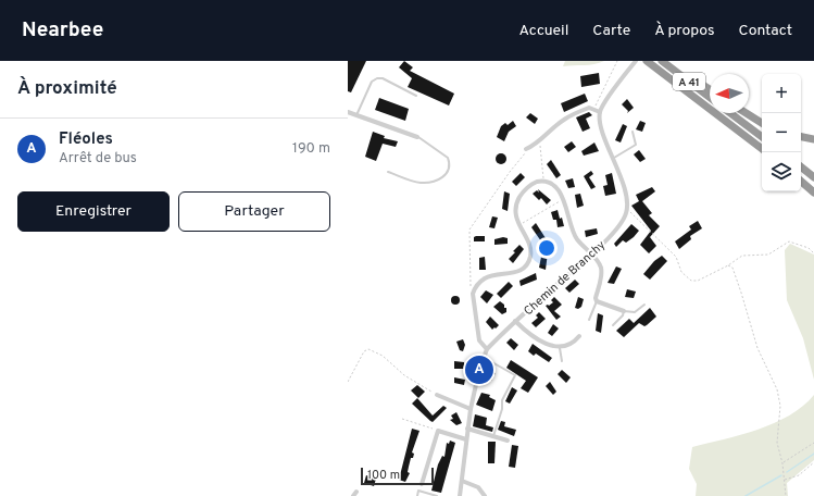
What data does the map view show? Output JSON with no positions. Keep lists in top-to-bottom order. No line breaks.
{"streets":{"highway":["A 41"],"street":["Chemin de Branchy"]},"scale_bar":"100 m","north":"left","page":{"header":"Nearbee","nav":["Accueil","Carte","À propos","Contact"],"heading":"À proximité","map_buttons":["+","−"],"list":[{"mark":"A","name":"Fléoles","note":"Arrêt de bus","value":"190 m"}],"buttons":["Enregistrer","Partager"],"pins":"A","scale":"100 m"}}
